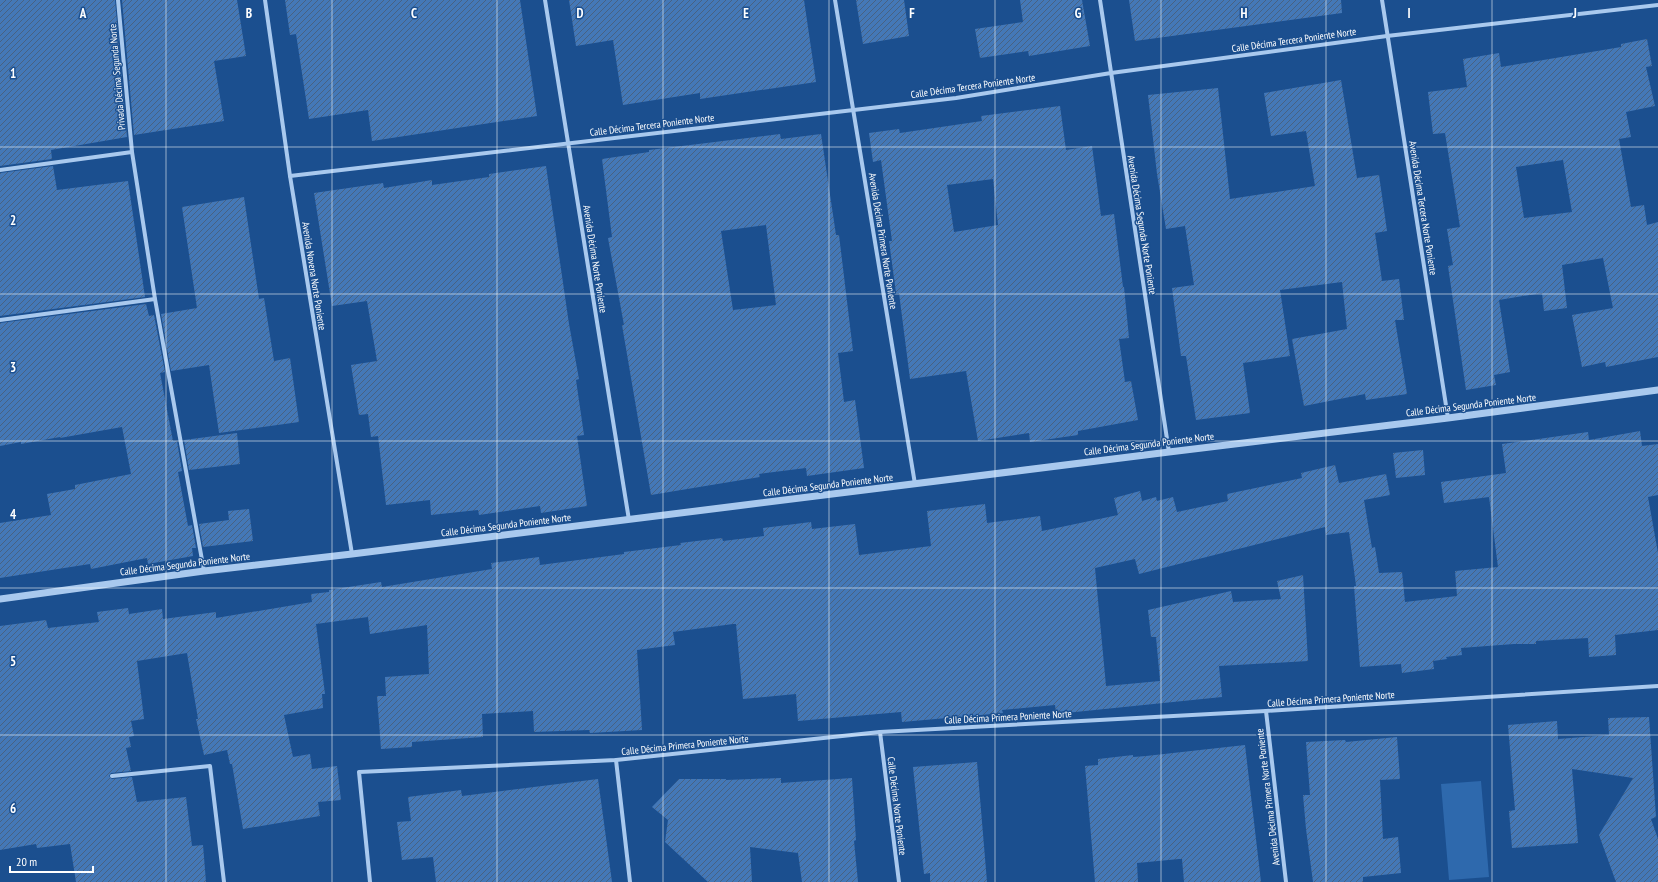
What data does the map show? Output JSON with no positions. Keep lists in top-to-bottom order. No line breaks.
{"streets":{"street":["Calle Décima Tercera Poniente Norte","Privada Décima Segunda Norte","Avenida Décima Tercera Norte Poniente","Avenida Décima Segunda Norte Poniente","Avenida Décima Primera Norte Poniente","Avenida Décima Norte Poniente","Avenida Novena Norte Poniente","Calle Décima Segunda Poniente Norte","Calle Décima Primera Poniente Norte","Calle Décima Norte Poniente"]},"crossings":[["Calle Décima Tercera Poniente Norte","Avenida Décima Tercera Norte Poniente"],["Calle Décima Tercera Poniente Norte","Avenida Décima Segunda Norte Poniente"],["Calle Décima Tercera Poniente Norte","Avenida Décima Primera Norte Poniente"],["Calle Décima Tercera Poniente Norte","Avenida Décima Norte Poniente"],["Calle Décima Tercera Poniente Norte","Avenida Novena Norte Poniente"],["Privada Décima Segunda Norte","Calle Décima Segunda Poniente Norte"],["Avenida Décima Tercera Norte Poniente","Calle Décima Segunda Poniente Norte"],["Avenida Décima Segunda Norte Poniente","Calle Décima Segunda Poniente Norte"],["Avenida Décima Primera Norte Poniente","Calle Décima Segunda Poniente Norte"],["Avenida Décima Primera Norte Poniente","Calle Décima Primera Poniente Norte"],["Avenida Décima Norte Poniente","Calle Décima Segunda Poniente Norte"],["Avenida Novena Norte Poniente","Calle Décima Segunda Poniente Norte"],["Calle Décima Primera Poniente Norte","Calle Décima Norte Poniente"]],"scale_bar":"20 m","grid":{"columns":["A","B","C","D","E","F","G","H","I","J"],"rows":["1","2","3","4","5","6"]}}
